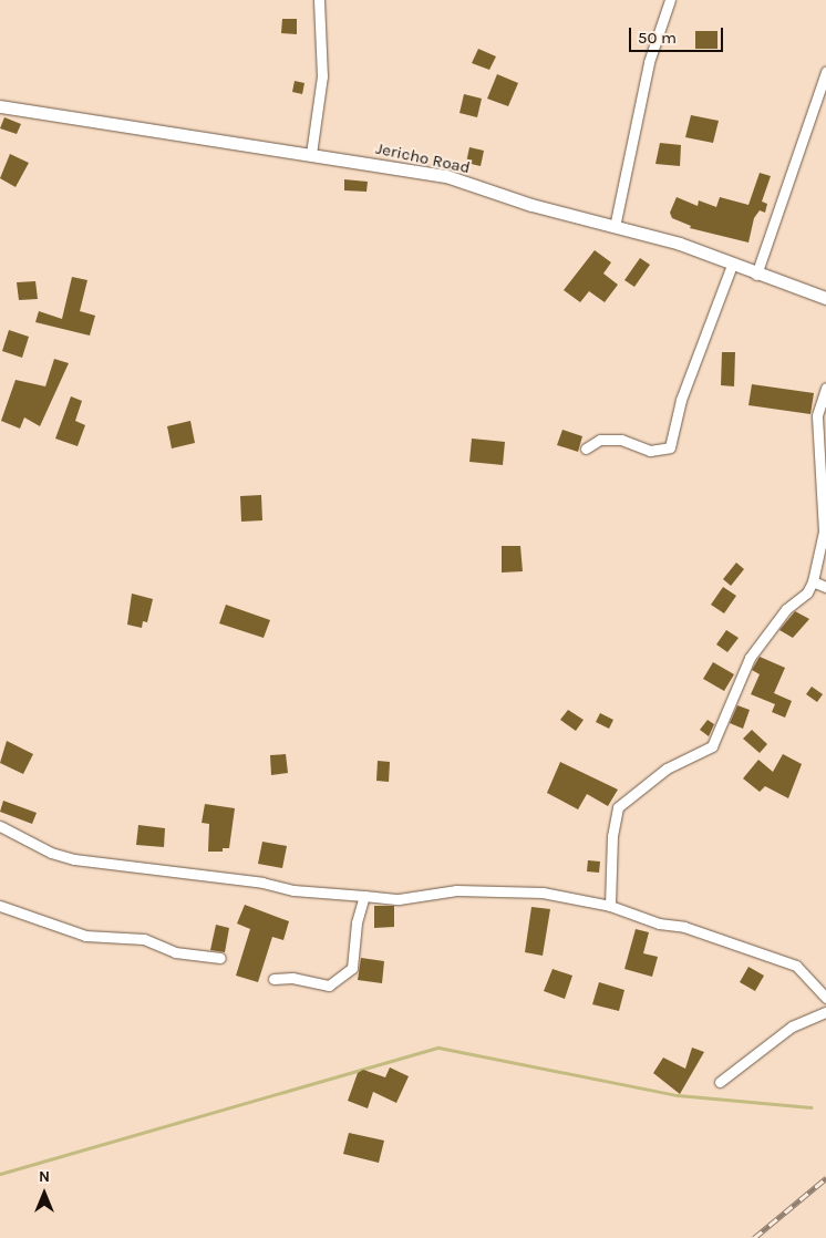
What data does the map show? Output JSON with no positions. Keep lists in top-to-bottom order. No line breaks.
{"streets":{"street":["Jericho Road"]},"scale_bar":"50 m","north":"top"}
